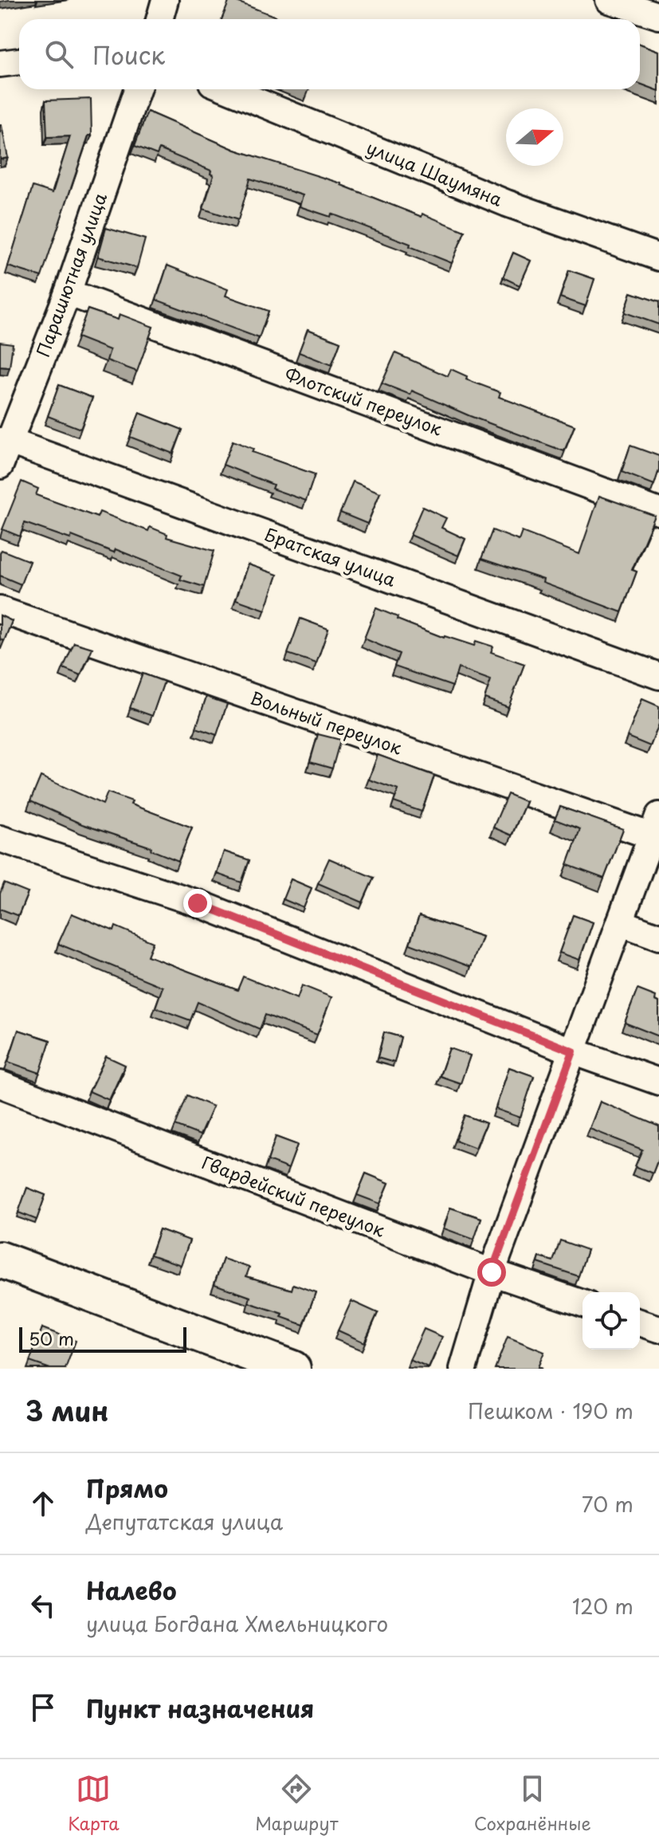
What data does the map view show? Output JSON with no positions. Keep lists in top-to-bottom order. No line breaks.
{"streets":{"street":["улица Шаумяна","Парашютная улица","Флотский переулок","Братская улица","Вольный переулок","Гвардейский переулок"]},"crossings":[["Парашютная улица","Флотский переулок"],["Парашютная улица","Братская улица"]],"scale_bar":"50 m","north":"right","page":{"search":"Поиск","scale":"50 m","heading":["3 мин","Пешком · 190 m"],"list":[["Прямо","Депутатская улица","70 m"],["Налево","улица Богдана Хмельницкого","120 m"],"Пункт назначения"],"nav":["Карта","Маршрут","Сохранённые"]}}
